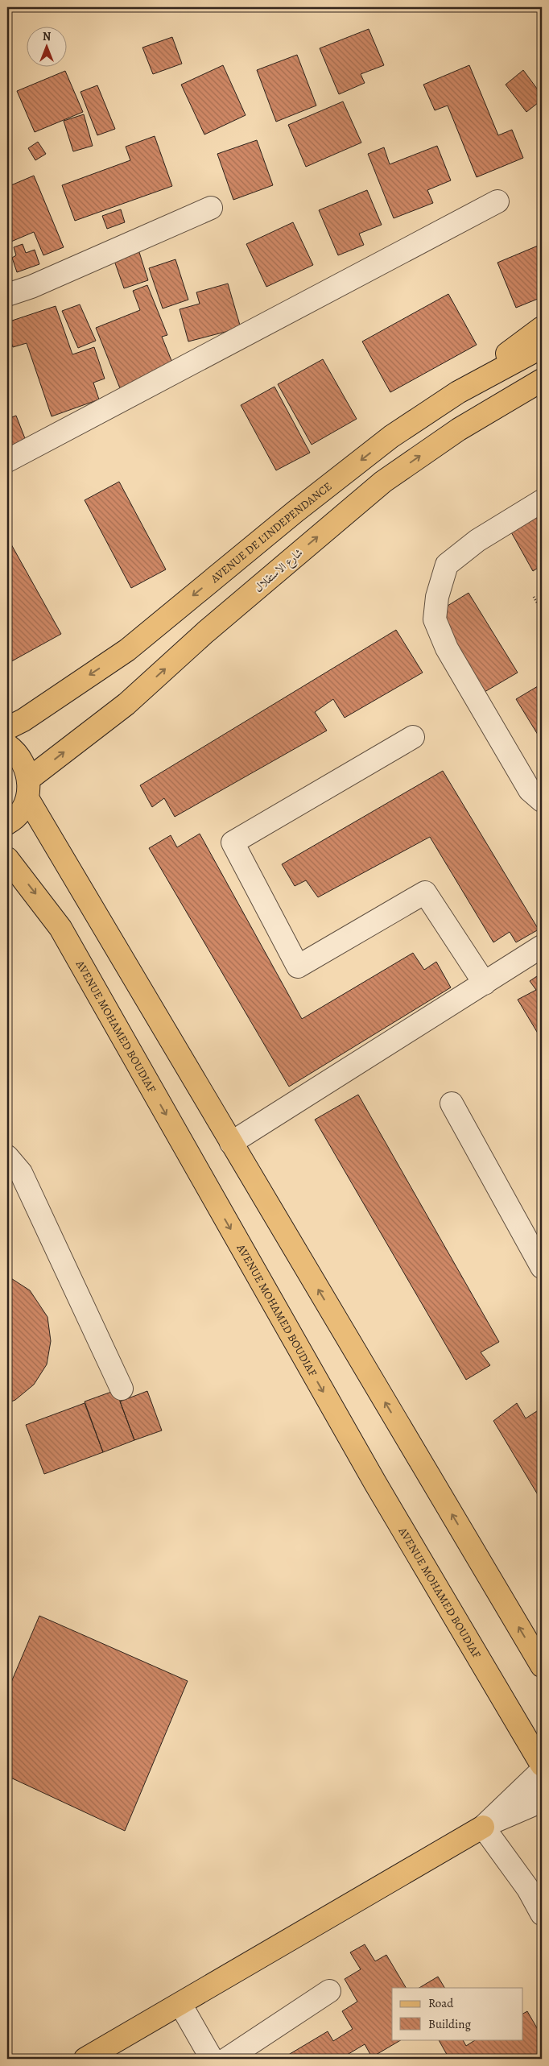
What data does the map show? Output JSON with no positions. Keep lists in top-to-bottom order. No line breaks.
{"streets":{"main road":["AVENUE DE L'INDEPENDANCE","شارع الاستقلال","AVENUE MOHAMED BOUDIAF"]},"one_way":["AVENUE DE L'INDEPENDANCE","شارع الاستقلال"],"legend":["Road","Building"],"north":"top"}
